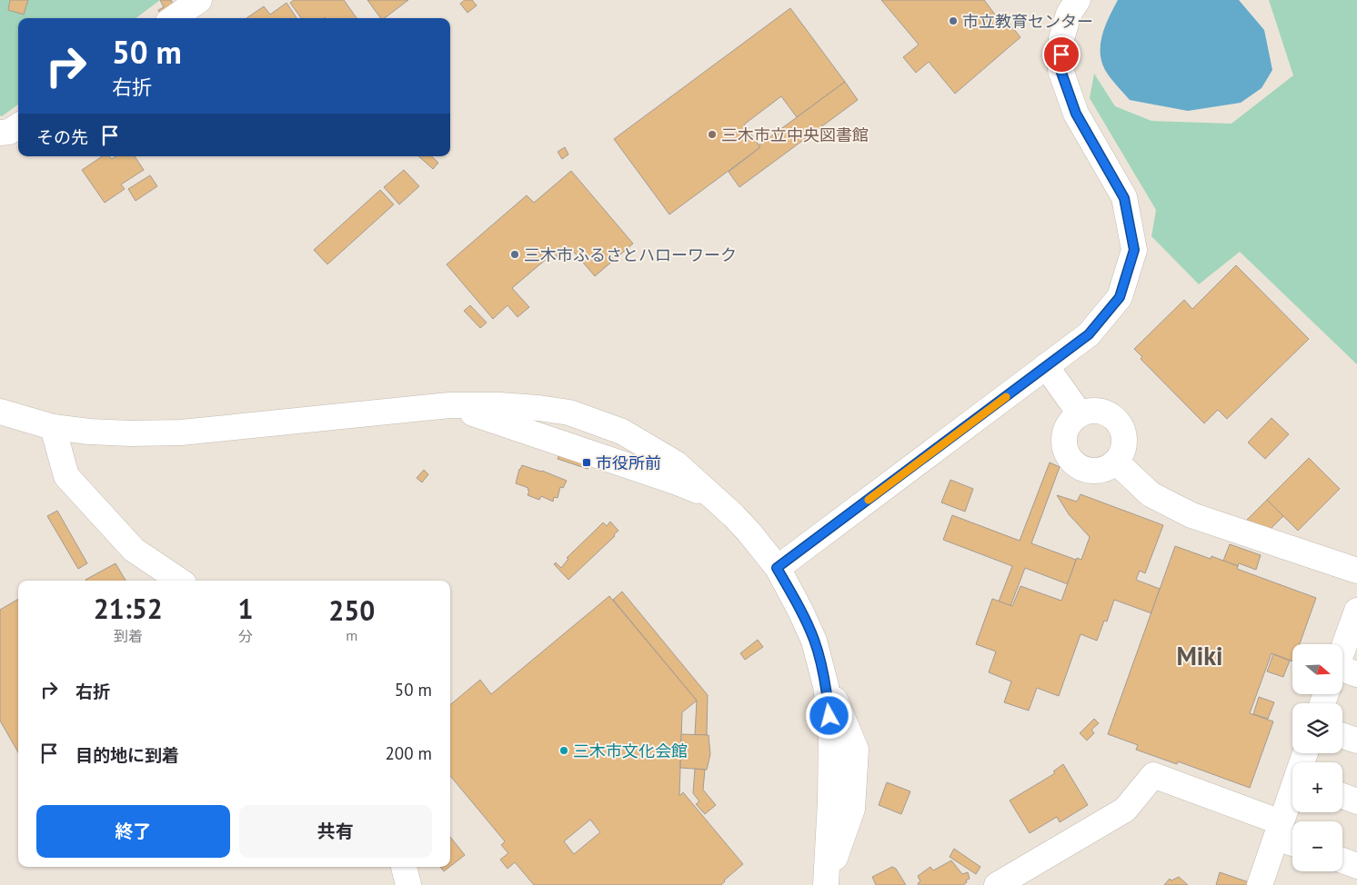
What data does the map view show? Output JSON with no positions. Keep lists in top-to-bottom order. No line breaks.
{"districts":["Miki"],"places":{"other":["市立教育センター","三木市立中央図書館","三木市ふるさとハローワーク","三木市文化会館"],"transit":["市役所前"]},"north":"right","page":{"turn":["50 m","右折"],"then":"その先","eta":["21:52","到着","1","分","250","m"],"map_buttons":["+","−"],"list":[{"name":"右折","value":"50 m"},{"name":"目的地に到着","value":"200 m"}],"buttons":["終了","共有"]}}
